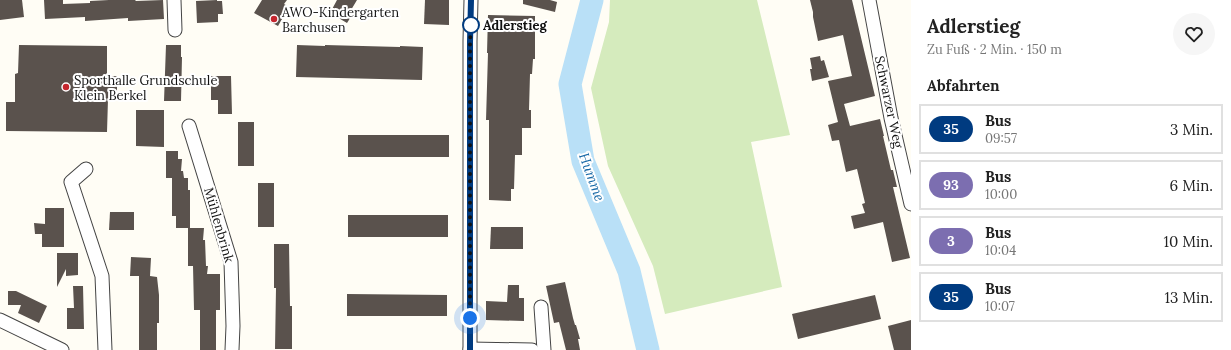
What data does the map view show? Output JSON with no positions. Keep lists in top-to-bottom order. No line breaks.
{"streets":{"street":["Schwarzer Weg","Mühlenbrink"]},"water":["Humme"],"places":["AWO-Kindergarten Barchusen","Adlerstieg","Sporthalle Grundschule Klein Berkel"],"lines":["bus line 35"],"page":{"heading":[["Adlerstieg","Zu Fuß · 2 Min. · 150 m"],"Abfahrten"],"list":[{"mark":"35","name":"Bus","note":"09:57","value":"3 Min."},{"mark":"93","name":"Bus","note":"10:00","value":"6 Min."},{"mark":"3","name":"Bus","note":"10:04","value":"10 Min."},{"mark":"35","name":"Bus","note":"10:07","value":"13 Min."}]}}
